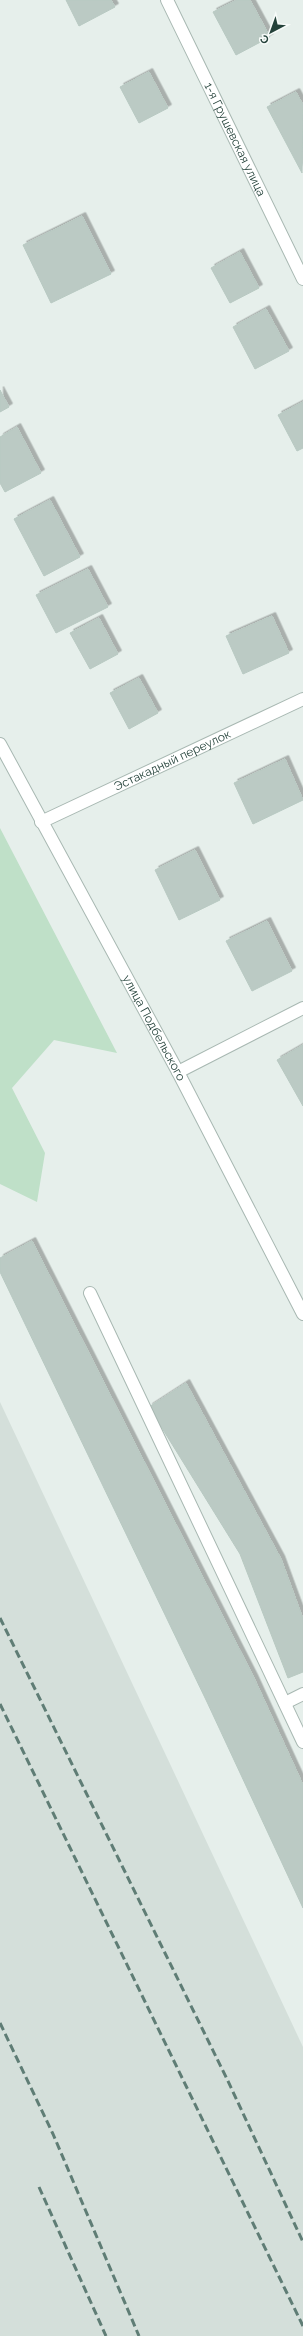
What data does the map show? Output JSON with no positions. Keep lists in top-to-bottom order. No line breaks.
{"streets":{"street":["1-я Грушевская улица","Эстакадный переулок","улица Подбельского"]},"crossings":[["Эстакадный переулок","улица Подбельского"]],"north":"bottom left"}
